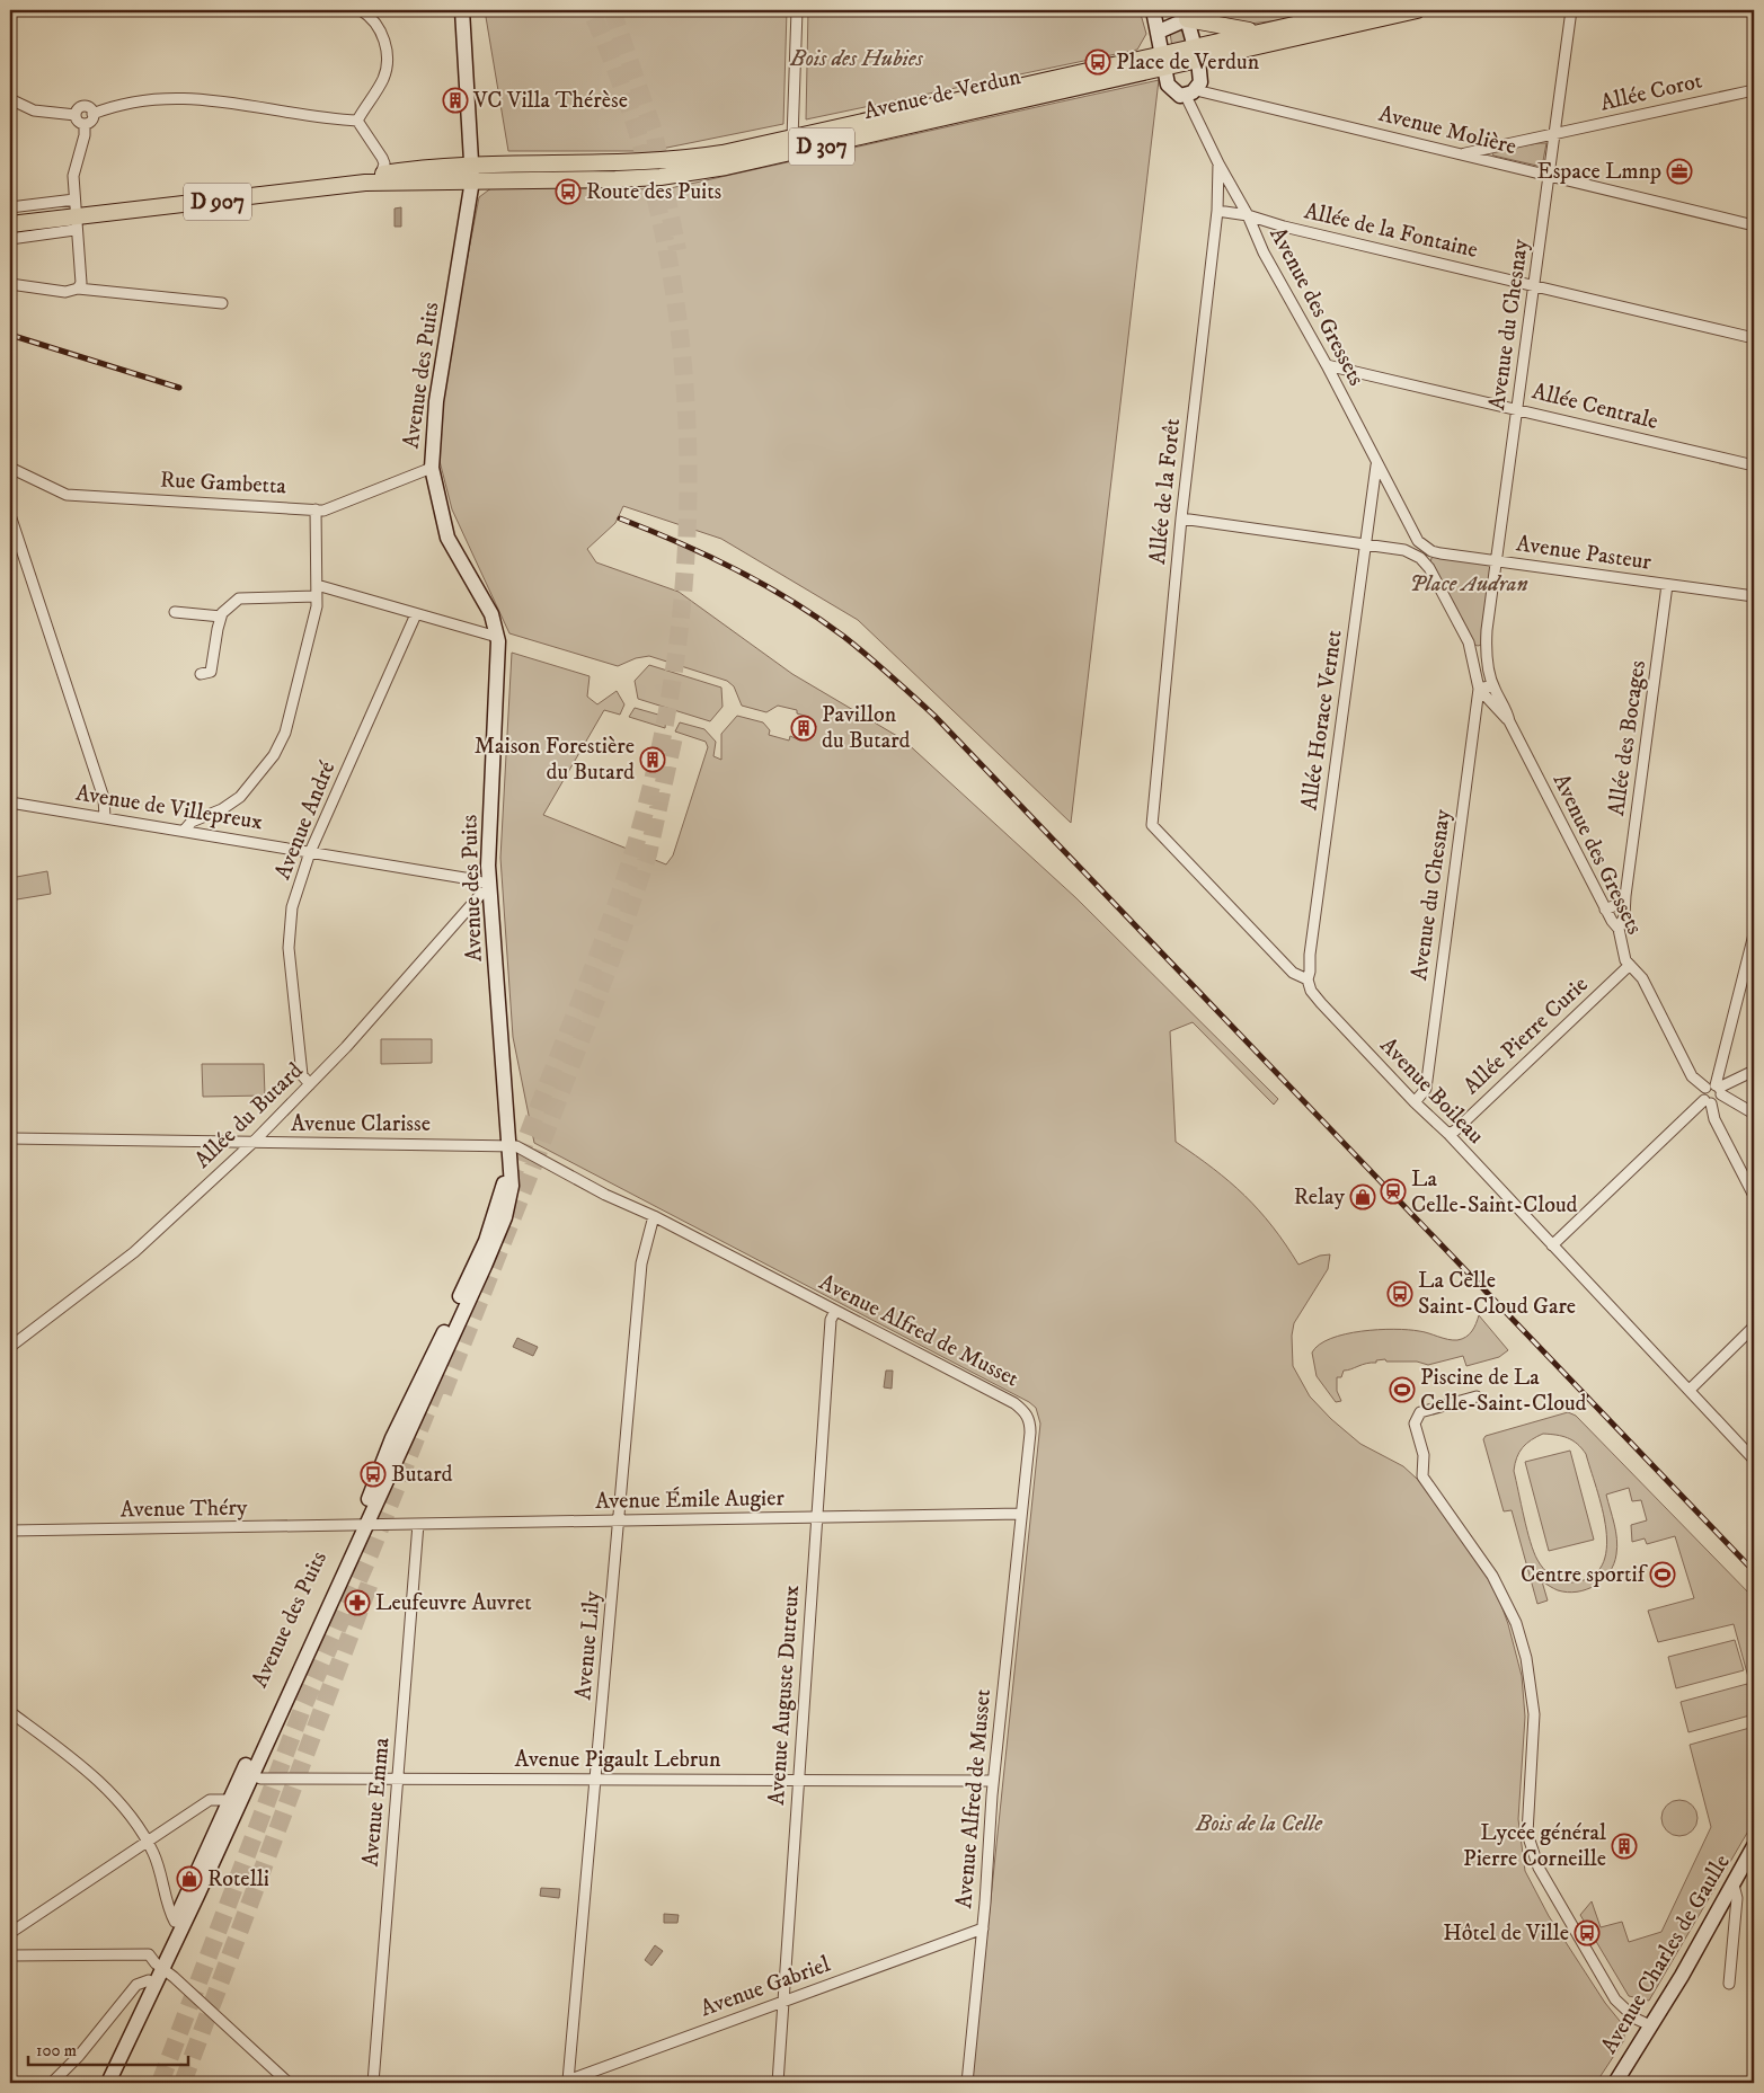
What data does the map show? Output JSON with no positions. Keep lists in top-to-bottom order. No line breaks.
{"streets":{"main road":["Avenue de Verdun","D 307","D 907"],"street":["Allée Corot","Avenue Molière","Allée de la Fontaine","Avenue des Gressets","Avenue du Chesnay","Avenue des Puits","Allée Centrale","Rue Gambetta","Allée de la Forêt","Avenue Pasteur","Allée Horace Vernet","Allée des Bocages","Avenue de Villepreux","Avenue André","Allée Pierre Curie","Avenue Boileau","Allée du Butard","Avenue Clarisse","Avenue Alfred de Musset","Avenue Émile Augier","Avenue Théry","Avenue Lily","Avenue Auguste Dutreux","Avenue Pigault Lebrun","Avenue Emma","Avenue Charles de Gaulle","Avenue Gabriel"]},"crossings":[["Allée Corot","Avenue Molière"],["Allée Corot","Avenue du Chesnay"],["Avenue de Verdun","D 907"],["Avenue de Verdun","Avenue des Puits"],["Avenue Molière","Avenue des Gressets"],["Avenue Molière","Avenue du Chesnay"],["D 907","Avenue des Puits"],["Allée de la Fontaine","Avenue des Gressets"],["Allée de la Fontaine","Avenue du Chesnay"],["Allée de la Fontaine","Allée de la Forêt"],["Avenue des Gressets","Avenue du Chesnay"],["Avenue des Gressets","Allée Centrale"],["Avenue des Gressets","Allée de la Forêt"],["Avenue des Gressets","Avenue Pasteur"],["Avenue des Gressets","Allée Horace Vernet"],["Avenue des Gressets","Allée des Bocages"],["Avenue des Gressets","Allée Pierre Curie"],["Avenue du Chesnay","Allée Centrale"],["Avenue du Chesnay","Avenue Pasteur"],["Avenue du Chesnay","Avenue Boileau"],["Avenue des Puits","Rue Gambetta"],["Avenue des Puits","Avenue de Villepreux"],["Avenue des Puits","Allée du Butard"],["Avenue des Puits","Avenue Clarisse"],["Avenue des Puits","Avenue Alfred de Musset"],["Avenue des Puits","Avenue Émile Augier"],["Avenue des Puits","Avenue Théry"],["Avenue des Puits","Avenue Pigault Lebrun"],["Allée de la Forêt","Avenue Boileau"],["Avenue Pasteur","Allée des Bocages"],["Allée Horace Vernet","Avenue Boileau"],["Avenue de Villepreux","Avenue André"],["Avenue de Villepreux","Allée du Butard"],["Avenue André","Allée du Butard"],["Allée Pierre Curie","Avenue Boileau"],["Allée du Butard","Avenue Clarisse"],["Avenue Clarisse","Avenue Alfred de Musset"],["Avenue Alfred de Musset","Avenue Émile Augier"],["Avenue Alfred de Musset","Avenue Lily"],["Avenue Alfred de Musset","Avenue Auguste Dutreux"],["Avenue Alfred de Musset","Avenue Pigault Lebrun"],["Avenue Alfred de Musset","Avenue Gabriel"],["Avenue Émile Augier","Avenue Théry"],["Avenue Émile Augier","Avenue Lily"],["Avenue Émile Augier","Avenue Auguste Dutreux"],["Avenue Émile Augier","Avenue Emma"],["Avenue Lily","Avenue Pigault Lebrun"],["Avenue Lily","Avenue Gabriel"],["Avenue Auguste Dutreux","Avenue Pigault Lebrun"],["Avenue Auguste Dutreux","Avenue Gabriel"],["Avenue Pigault Lebrun","Avenue Emma"]],"parks":["Bois des Hubies","Place Audran","Bois de la Celle"],"places":{"bus stop":["Place de Verdun","Route des Puits","La Celle Saint-Cloud Gare","Butard","Hôtel de Ville"],"building":["VC Villa Thérèse","Pavillon du Butard","Maison Forestière du Butard","Lycée général Pierre Corneille"],"office":["Espace Lmnp"],"station":["La Celle-Saint-Cloud"],"shop":["Relay","Rotelli"],"sports":["Piscine de La Celle-Saint-Cloud","Centre sportif"],"pharmacy":["Leufeuvre Auvret"]},"scale_bar":"100 m"}
